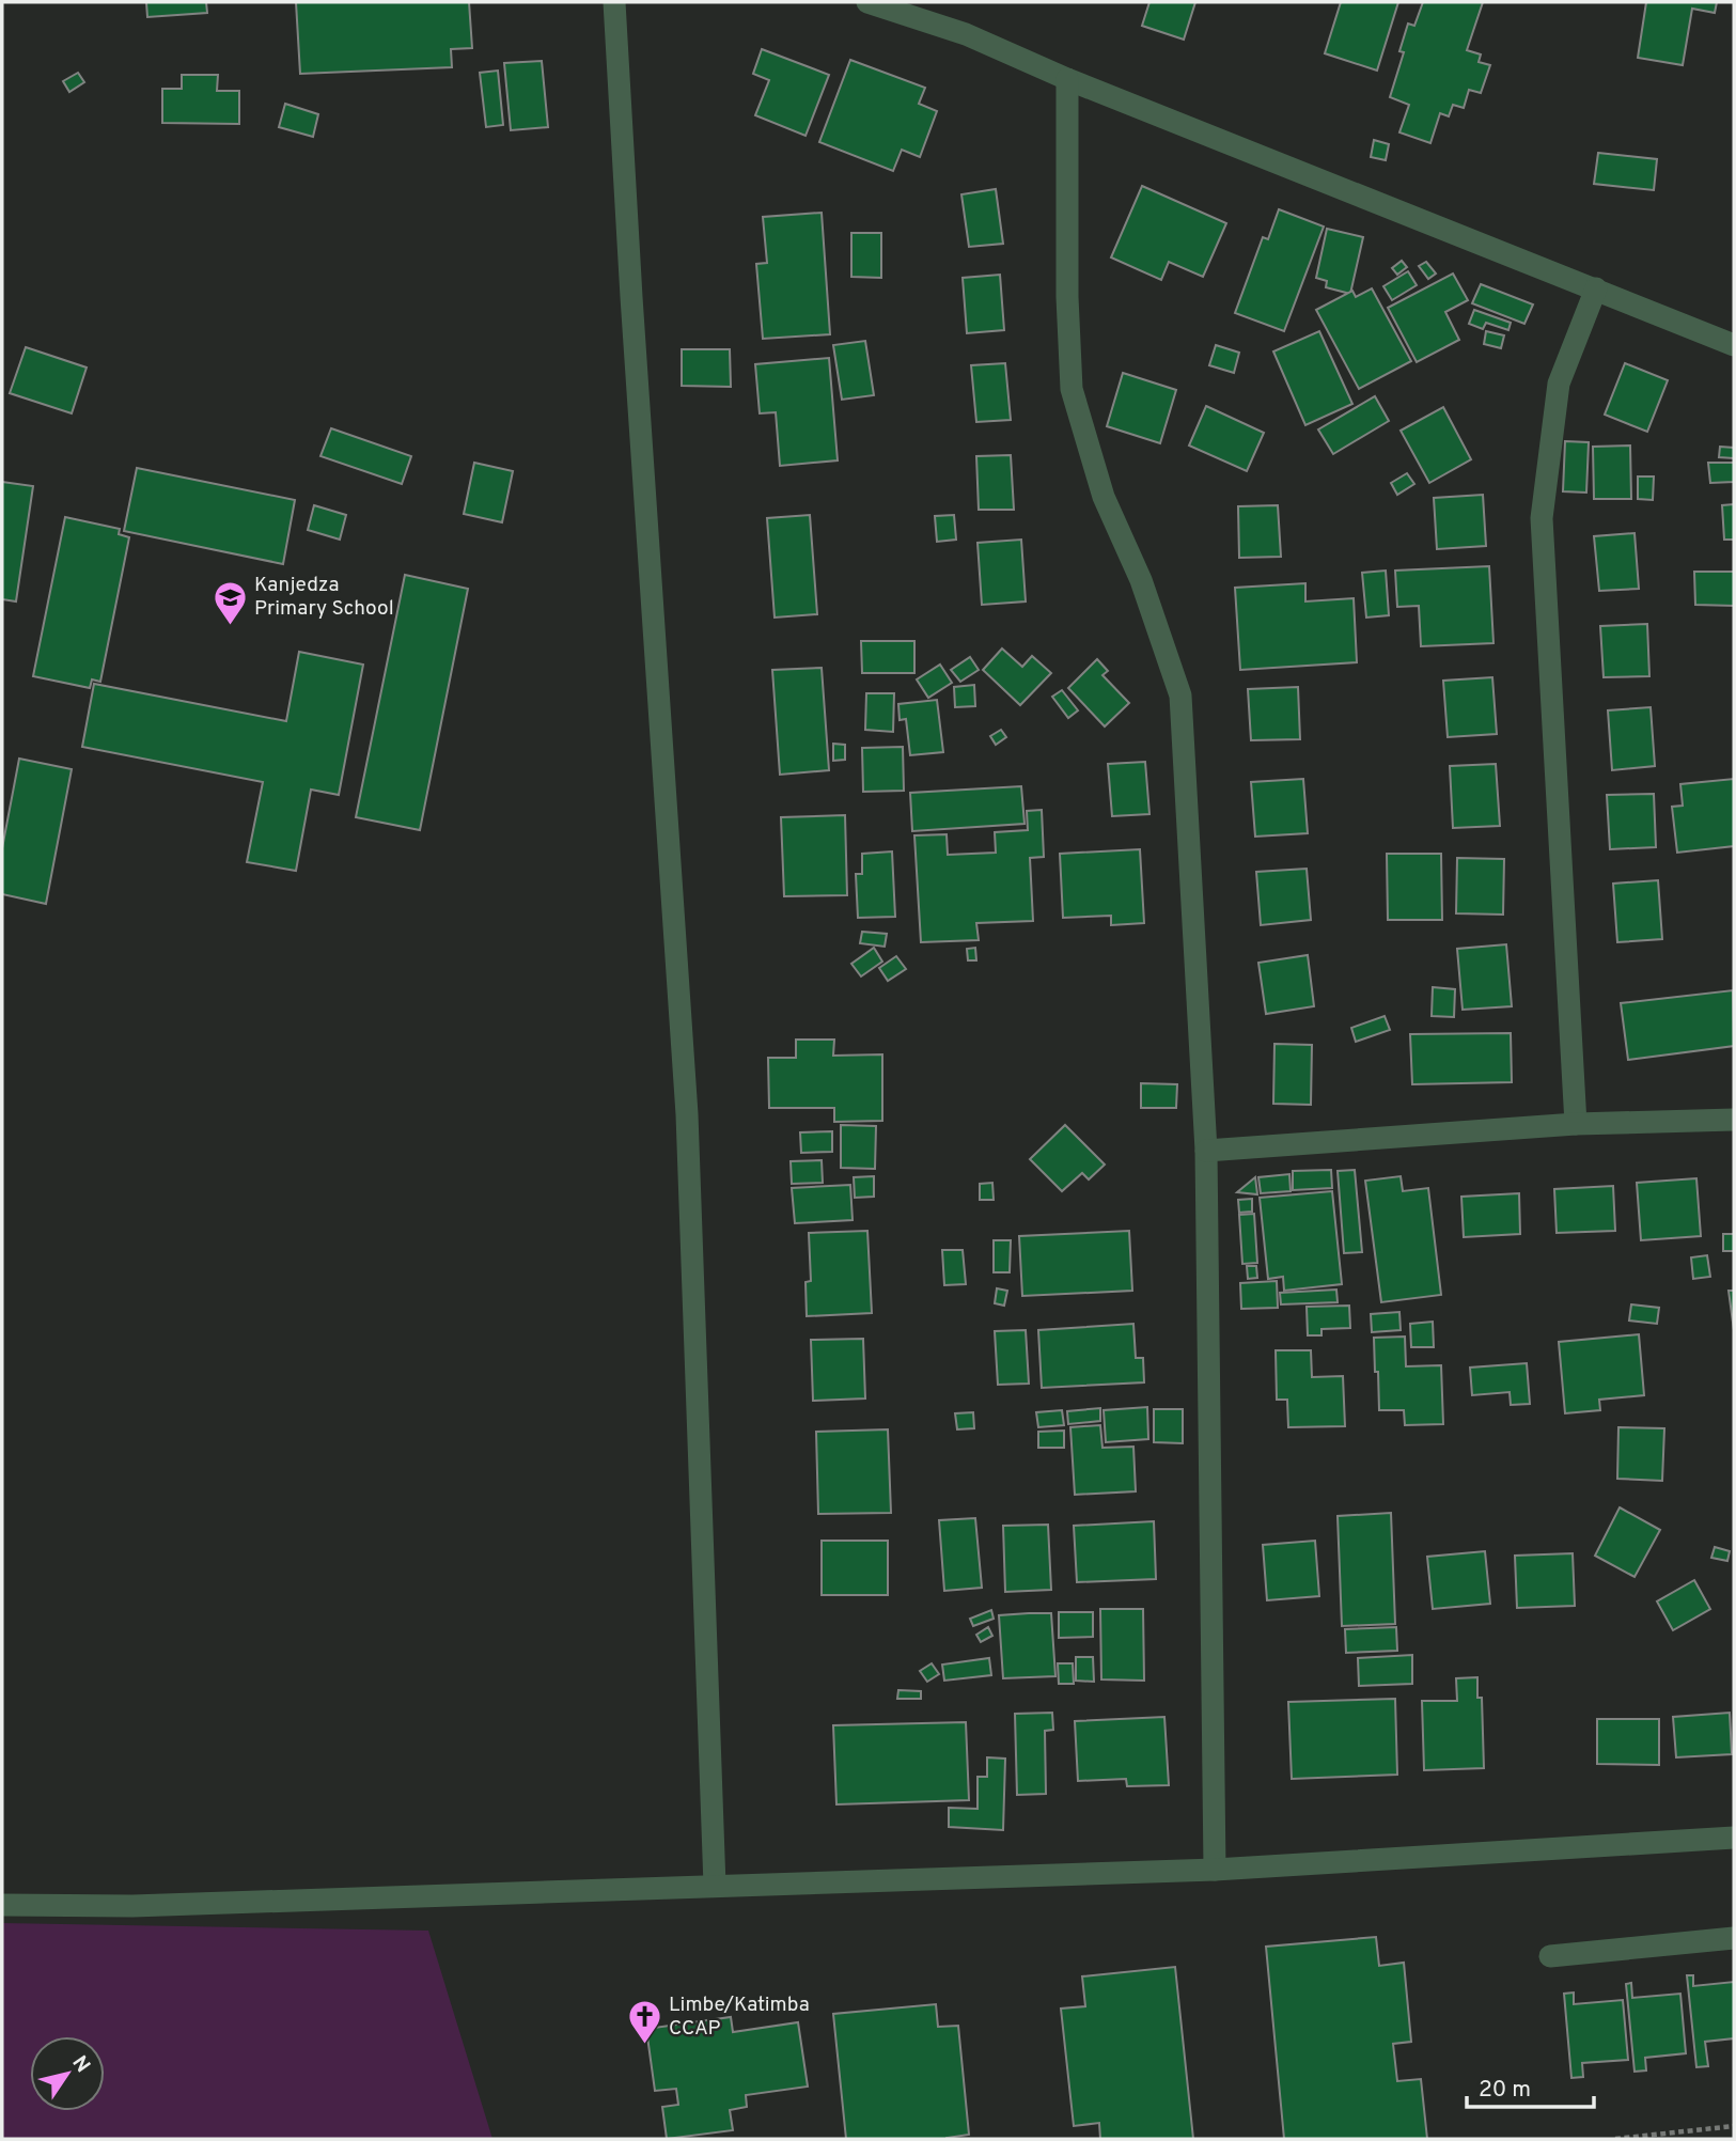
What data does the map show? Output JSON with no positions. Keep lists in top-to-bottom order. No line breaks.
{"places":{"school or university":["Kanjedza Primary School"],"church":["Limbe/Katimba CCAP"]},"scale_bar":"20 m","north":"top right"}
